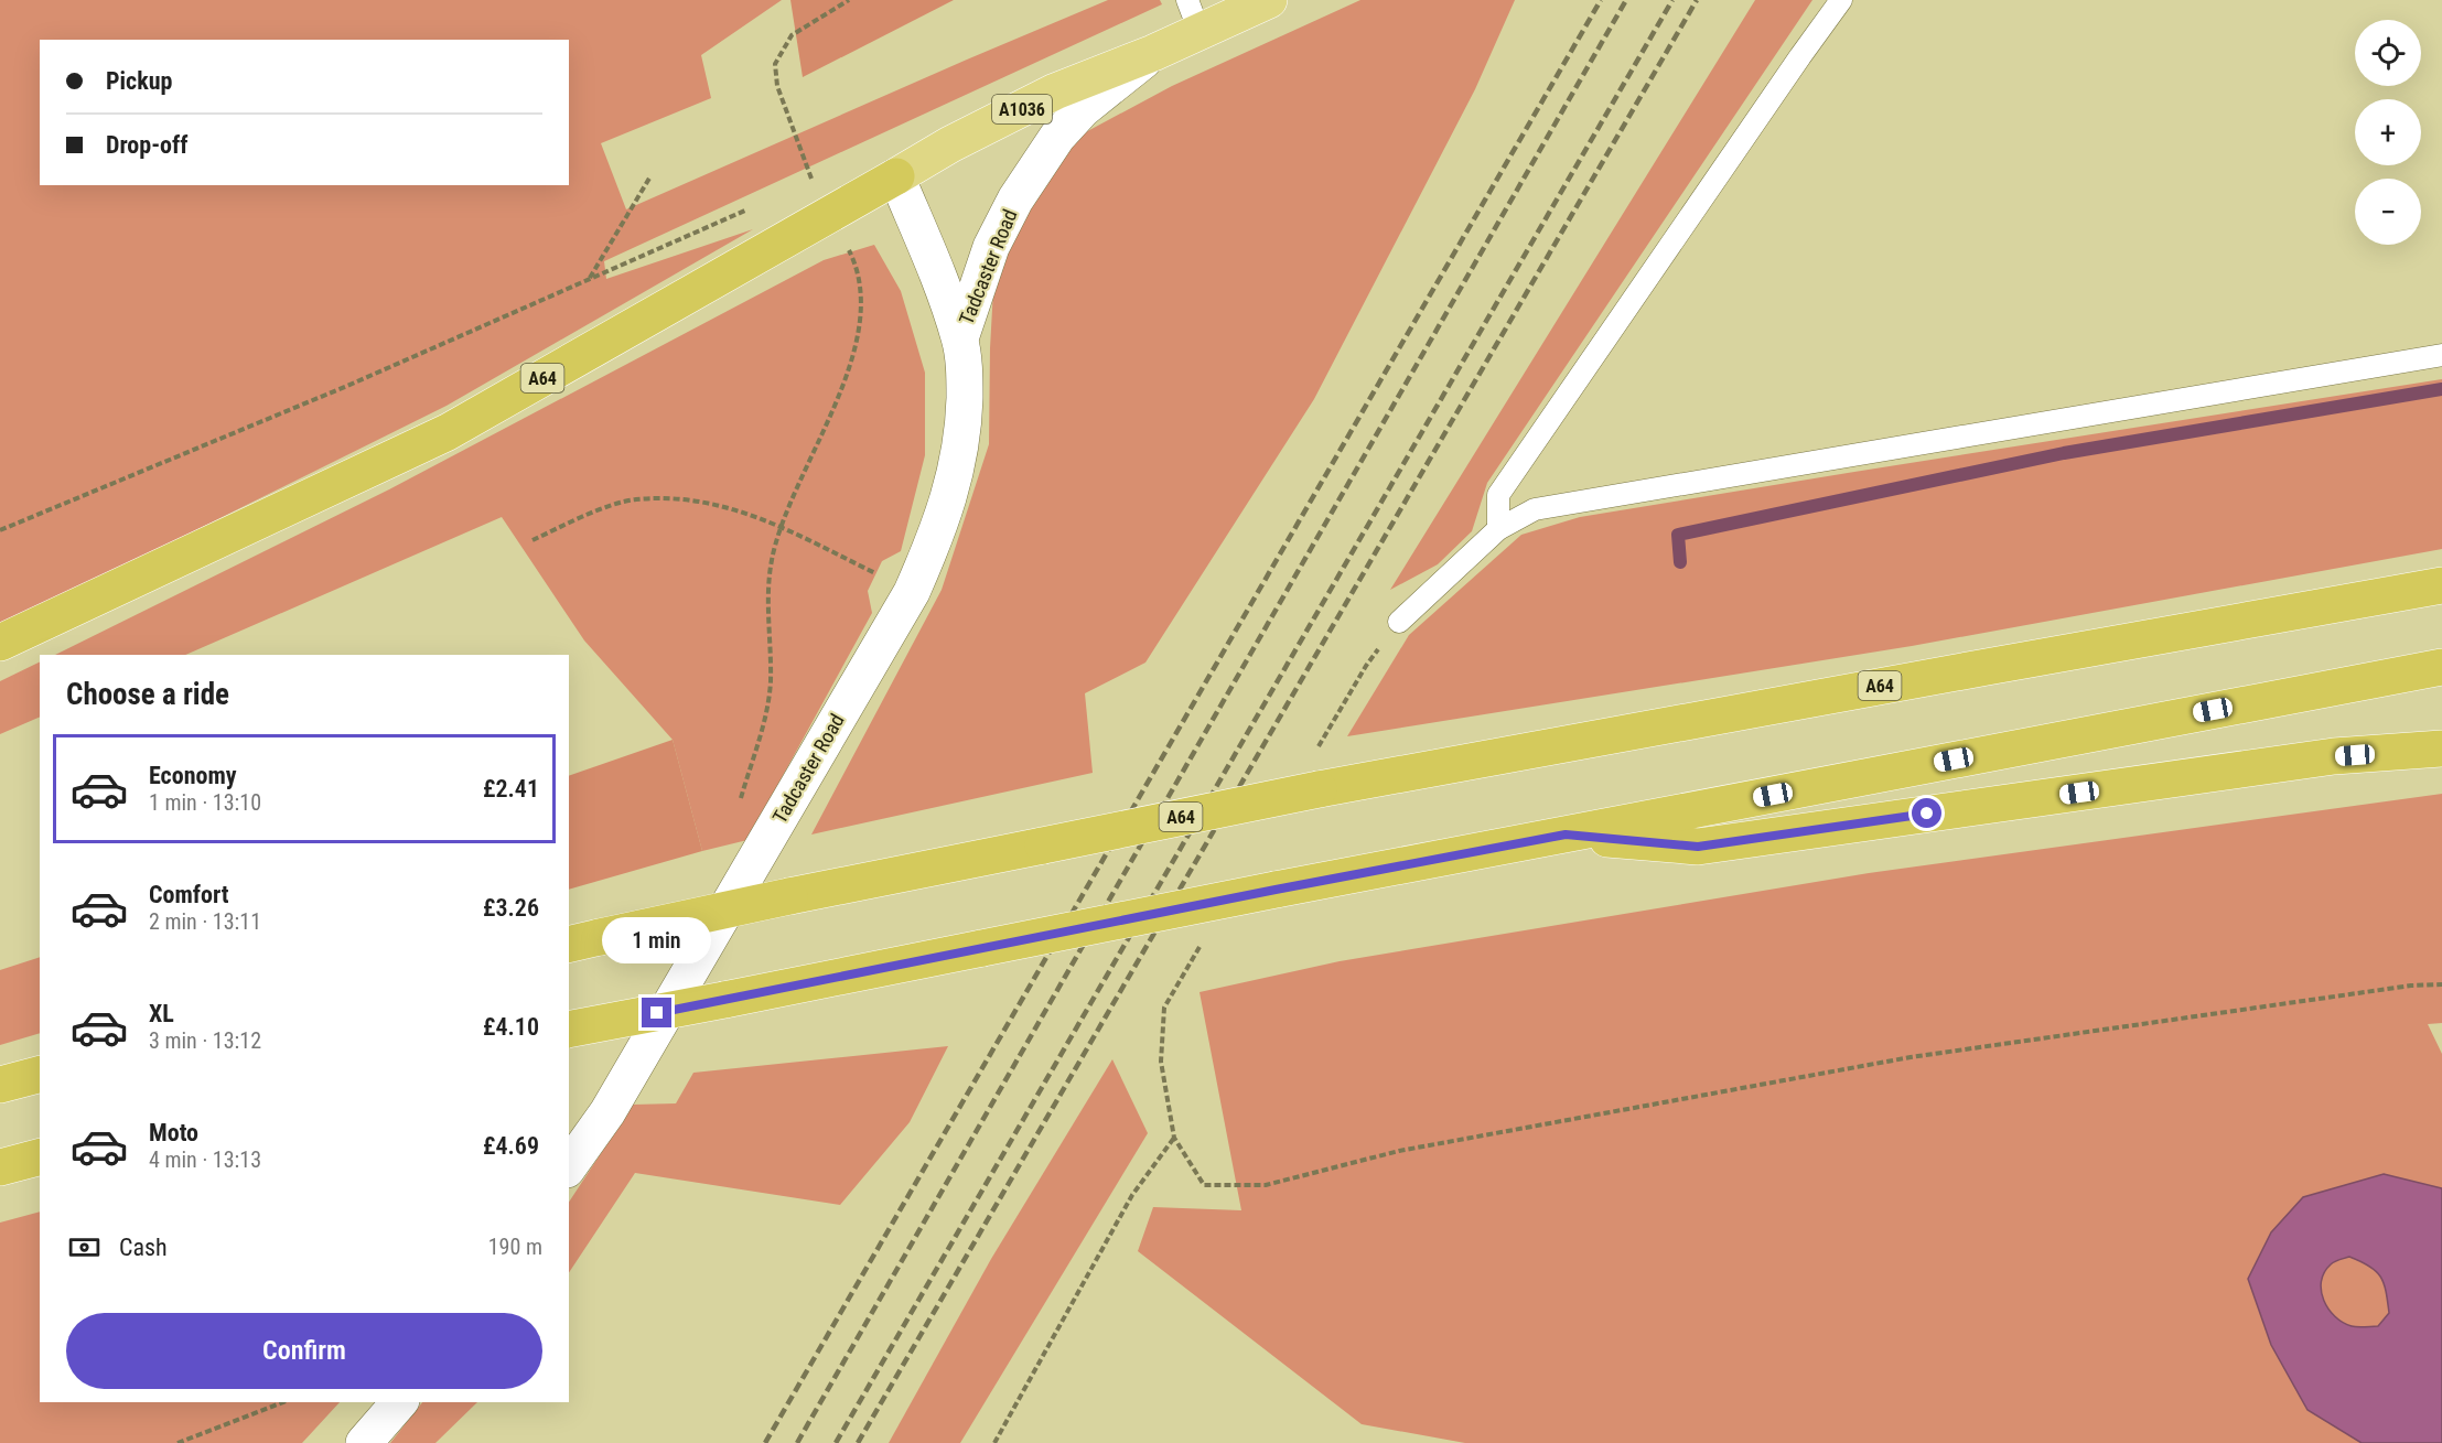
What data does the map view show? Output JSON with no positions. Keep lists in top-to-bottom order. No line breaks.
{"streets":{"highway":["A64"],"main road":["A1036","Tadcaster Road"]},"crossings":[["Tadcaster Road","A64"]],"page":{"map_buttons":["+","−"],"banner":["Pickup","Drop-off"],"heading":"Choose a ride","list":[{"name":"Economy","note":"1 min · 13:10","value":"£2.41"},{"name":"Comfort","note":"2 min · 13:11","value":"£3.26"},{"name":"XL","note":"3 min · 13:12","value":"£4.10"},{"name":"Moto","note":"4 min · 13:13","value":"£4.69"}],"bubble":"1 min","pay":["Cash","190 m"],"buttons":"Confirm"}}
